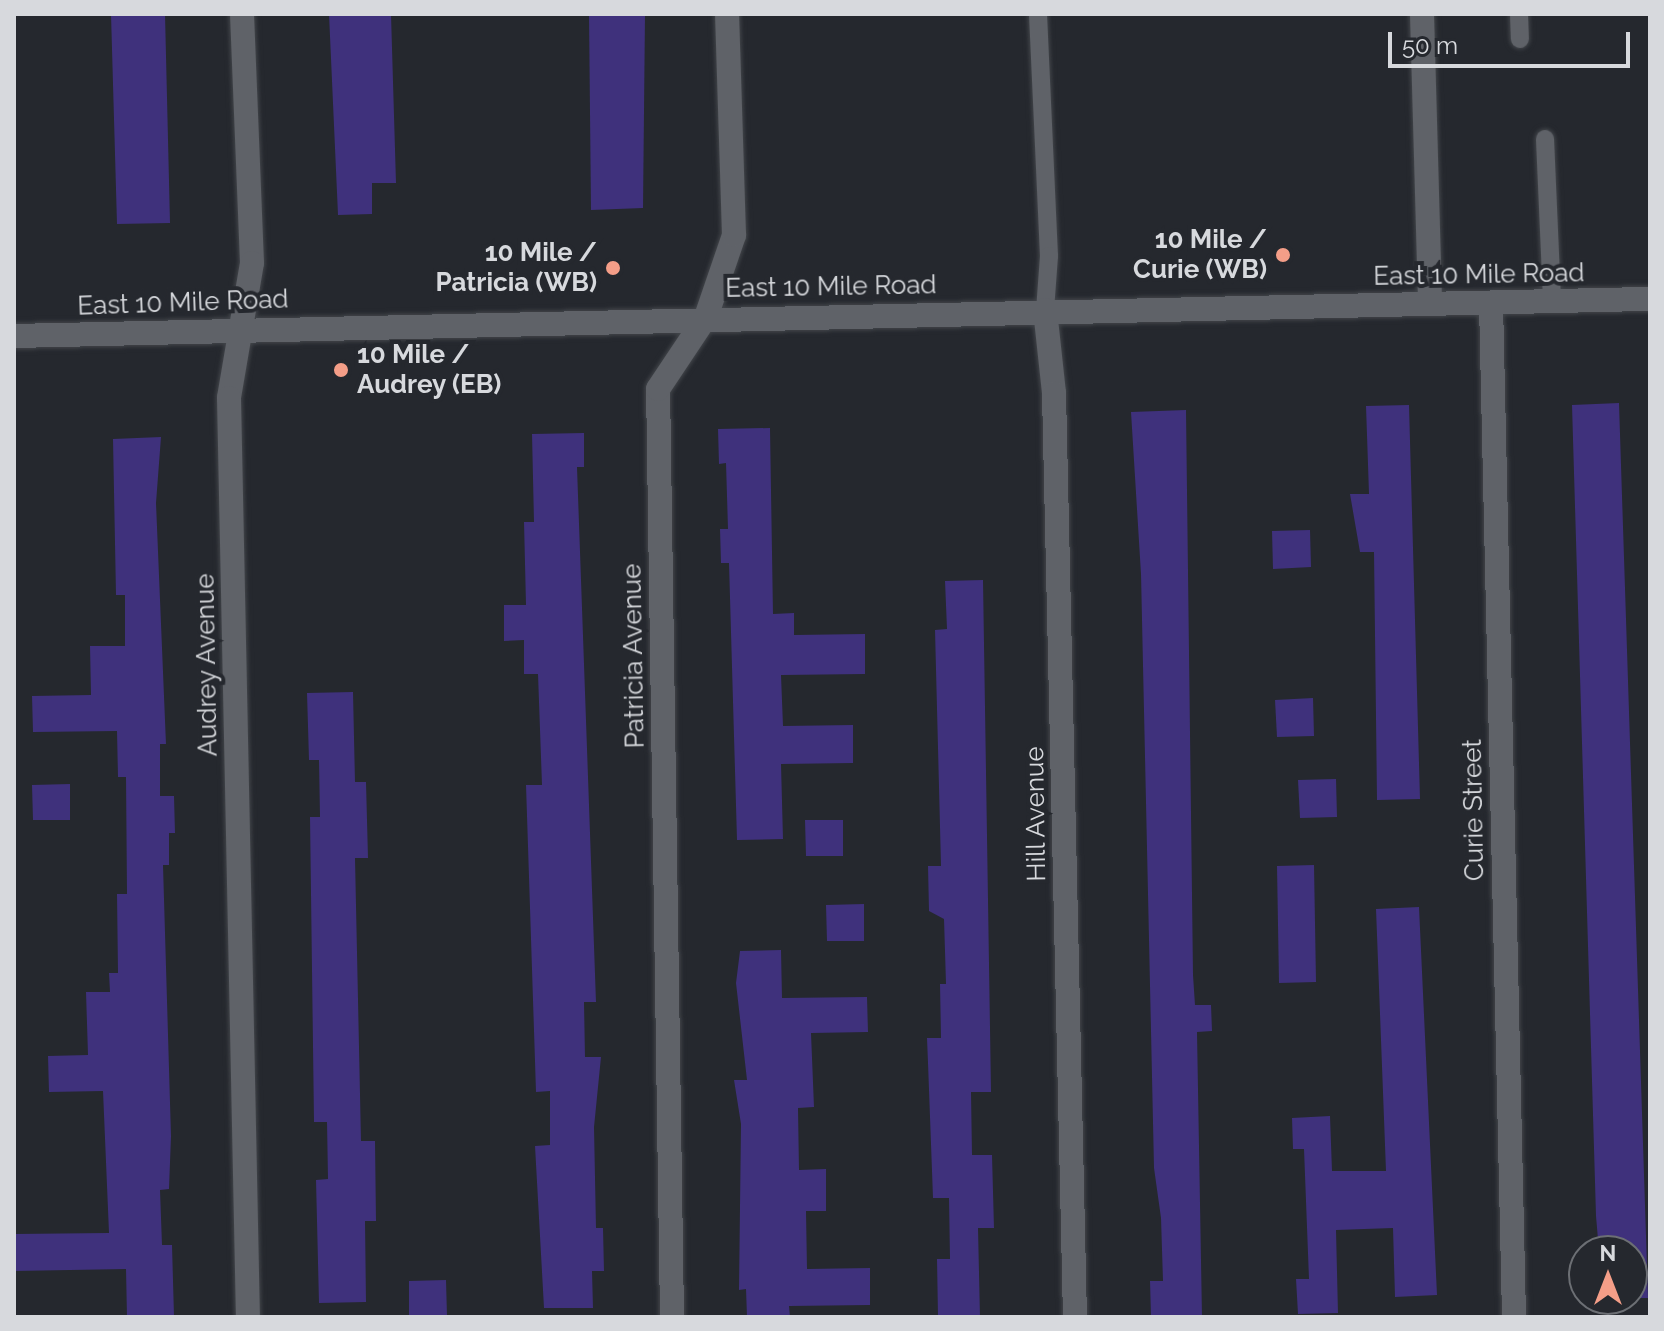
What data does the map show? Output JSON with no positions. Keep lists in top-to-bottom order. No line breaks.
{"streets":{"street":["East 10 Mile Road","Patricia Avenue","Audrey Avenue","Curie Street","Hill Avenue"]},"crossings":[["East 10 Mile Road","Patricia Avenue"],["East 10 Mile Road","Audrey Avenue"],["East 10 Mile Road","Curie Street"],["East 10 Mile Road","Hill Avenue"]],"places":["10 Mile / Curie (WB)","10 Mile / Patricia (WB)","10 Mile / Audrey (EB)"],"scale_bar":"50 m","north":"top"}
